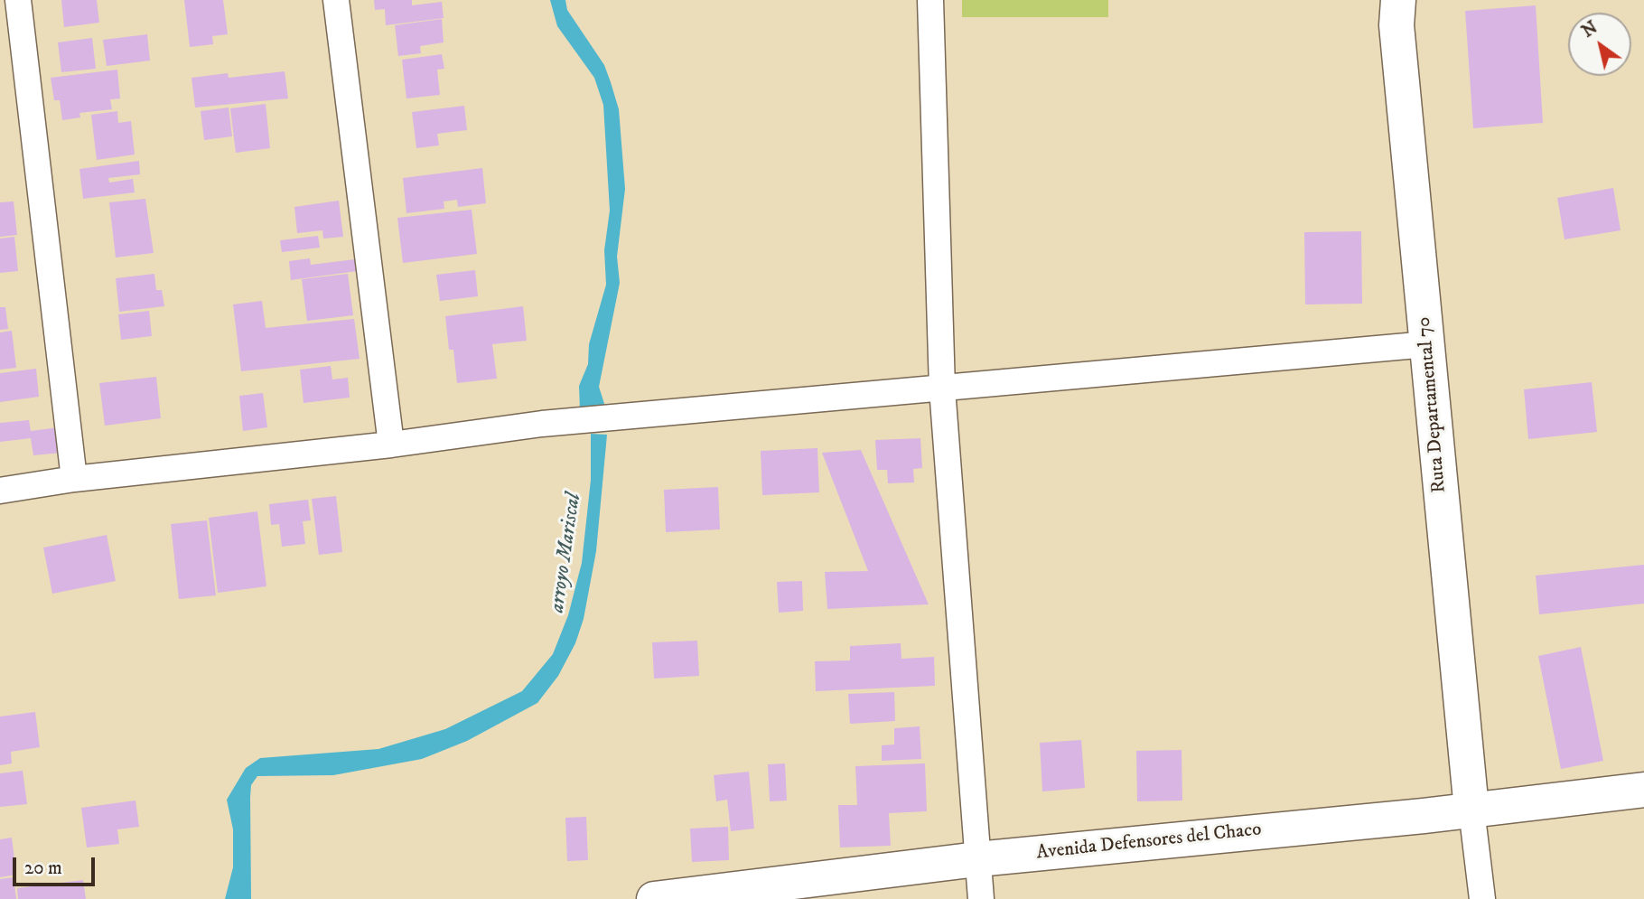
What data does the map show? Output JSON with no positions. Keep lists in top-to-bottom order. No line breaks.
{"streets":{"main road":["Ruta Departamental 70","Avenida Defensores del Chaco"]},"crossings":[["Ruta Departamental 70","Avenida Defensores del Chaco"]],"water":["arroyo Mariscal"],"scale_bar":"20 m","north":"top left"}
